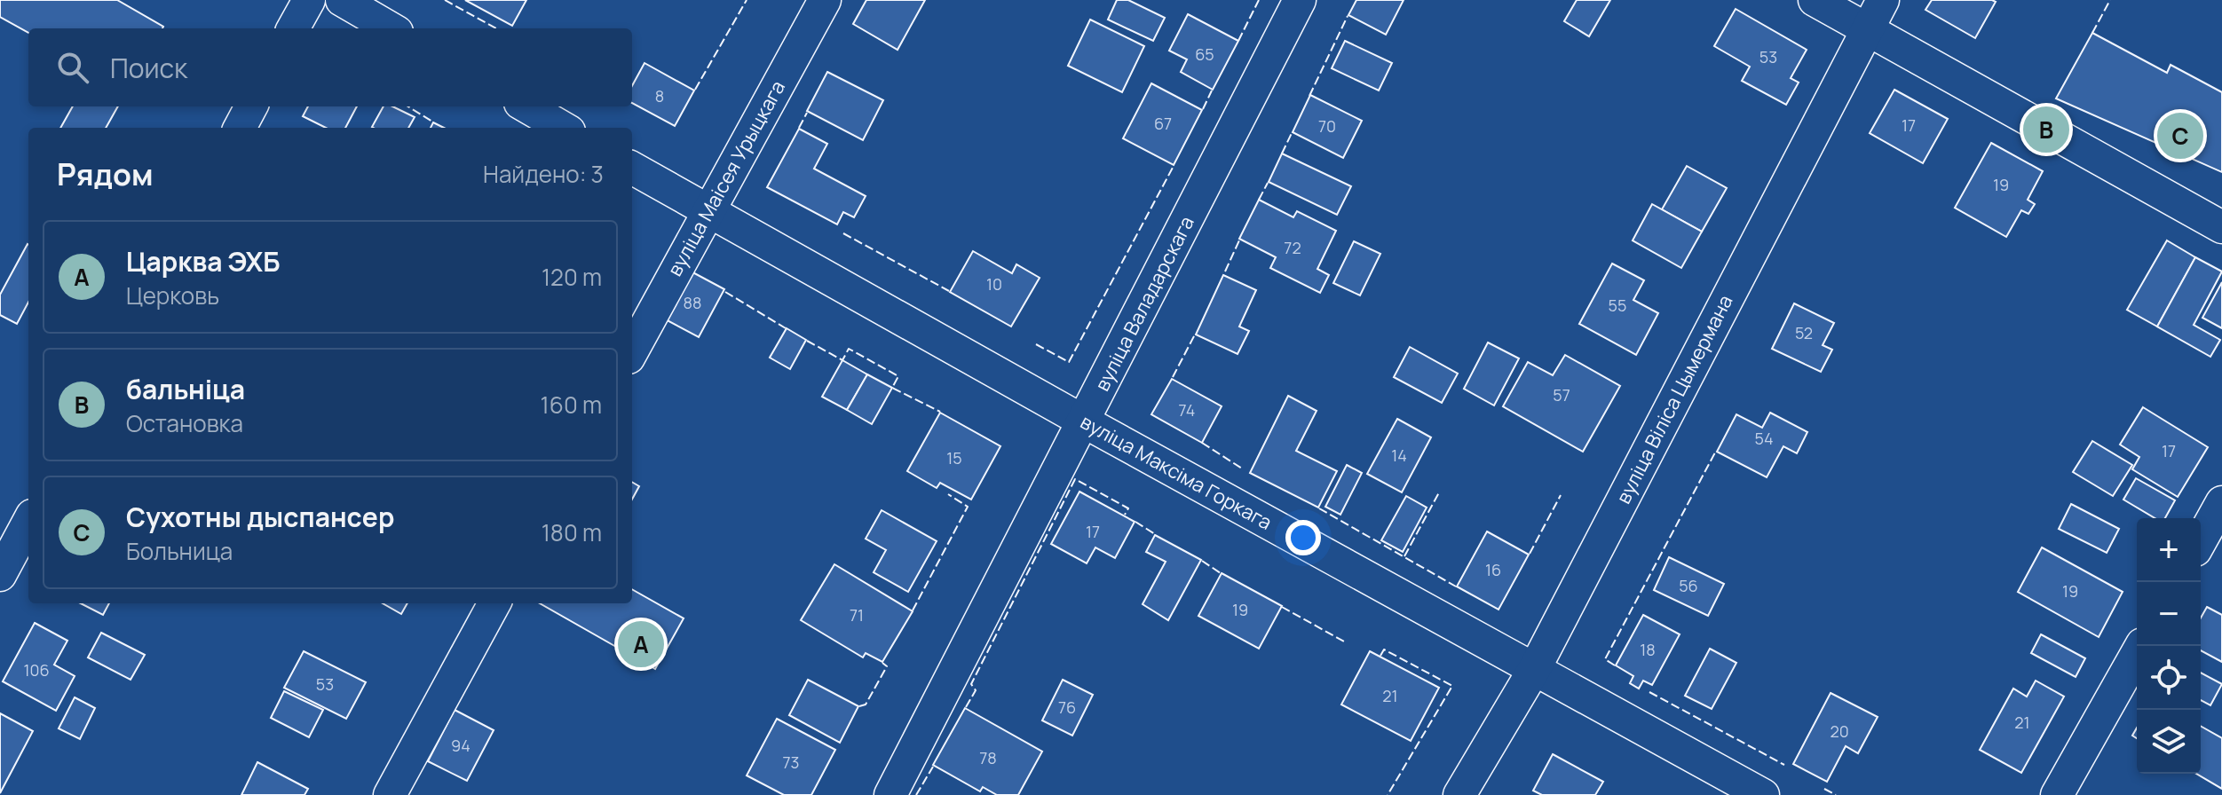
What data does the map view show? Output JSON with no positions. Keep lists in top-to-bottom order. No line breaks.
{"streets":{"street":["вуліца Маісея Урыцкага","вуліца Валадарскага","вуліца Віліса Цымермана","вуліца Максіма Горкага"]},"crossings":[["вуліца Маісея Урыцкага","вуліца Максіма Горкага"],["вуліца Валадарскага","вуліца Максіма Горкага"],["вуліца Віліса Цымермана","вуліца Максіма Горкага"]],"house_numbers":["65","53","8","67","17","70","19","72","10","88","55","52","57","74","54","17","14","15","17","16","56","19","19","71","18","106","53","21","76","21","20","94","78","73"],"page":{"search":"Поиск","pins":["B","C","A"],"heading":["Рядом","Найдено: 3"],"list":[{"mark":"A","name":"Царква ЭХБ","note":"Церковь","value":"120 m"},{"mark":"B","name":"бальніца","note":"Остановка","value":"160 m"},{"mark":"C","name":"Сухотны дыспансер","note":"Больница","value":"180 m"}],"map_buttons":["+","−"]}}
